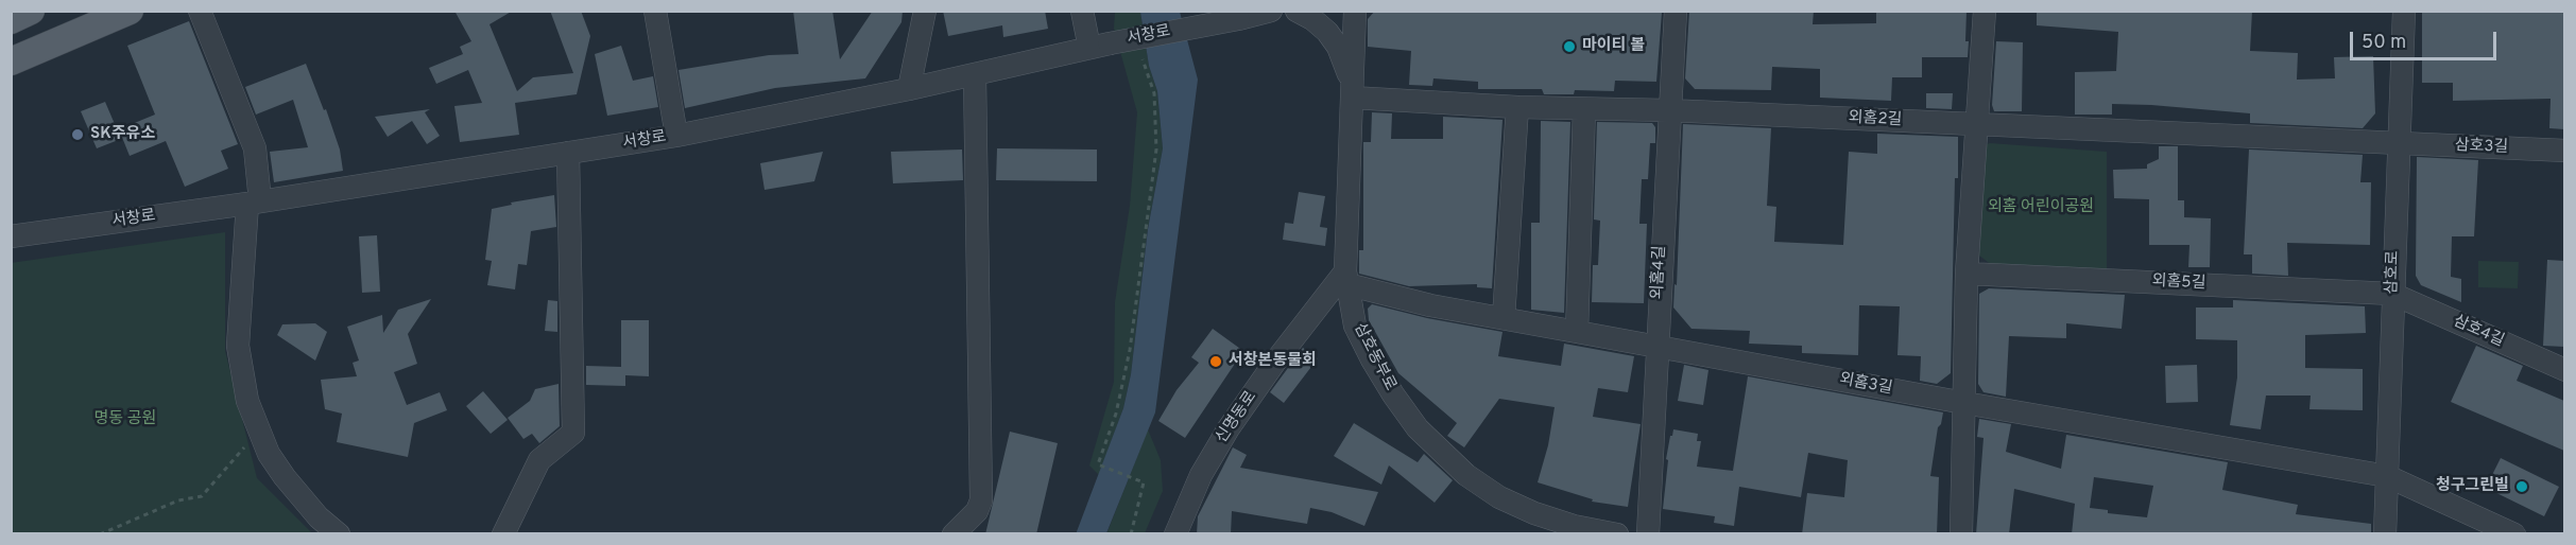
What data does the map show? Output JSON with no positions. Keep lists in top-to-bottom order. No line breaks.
{"streets":{"street":["서창로","외홈2길","삼호3길","외홈4길","삼호로","외홈5길","삼호4길","삼호동부로","외홈3길","신명동로"]},"crossings":[["외홈2길","삼호3길"],["외홈2길","외홈4길"],["외홈2길","삼호로"],["외홈2길","삼호동부로"],["삼호3길","삼호로"],["외홈4길","외홈3길"],["삼호로","외홈5길"],["삼호로","삼호4길"],["삼호로","외홈3길"],["외홈5길","삼호4길"],["삼호동부로","외홈3길"],["삼호동부로","신명동로"],["외홈3길","신명동로"]],"parks":["외홈 어린이공원","명동 공원"],"places":["마이티 볼","SK주유소","서창본동물회","청구그린빌"],"scale_bar":"50 m"}
